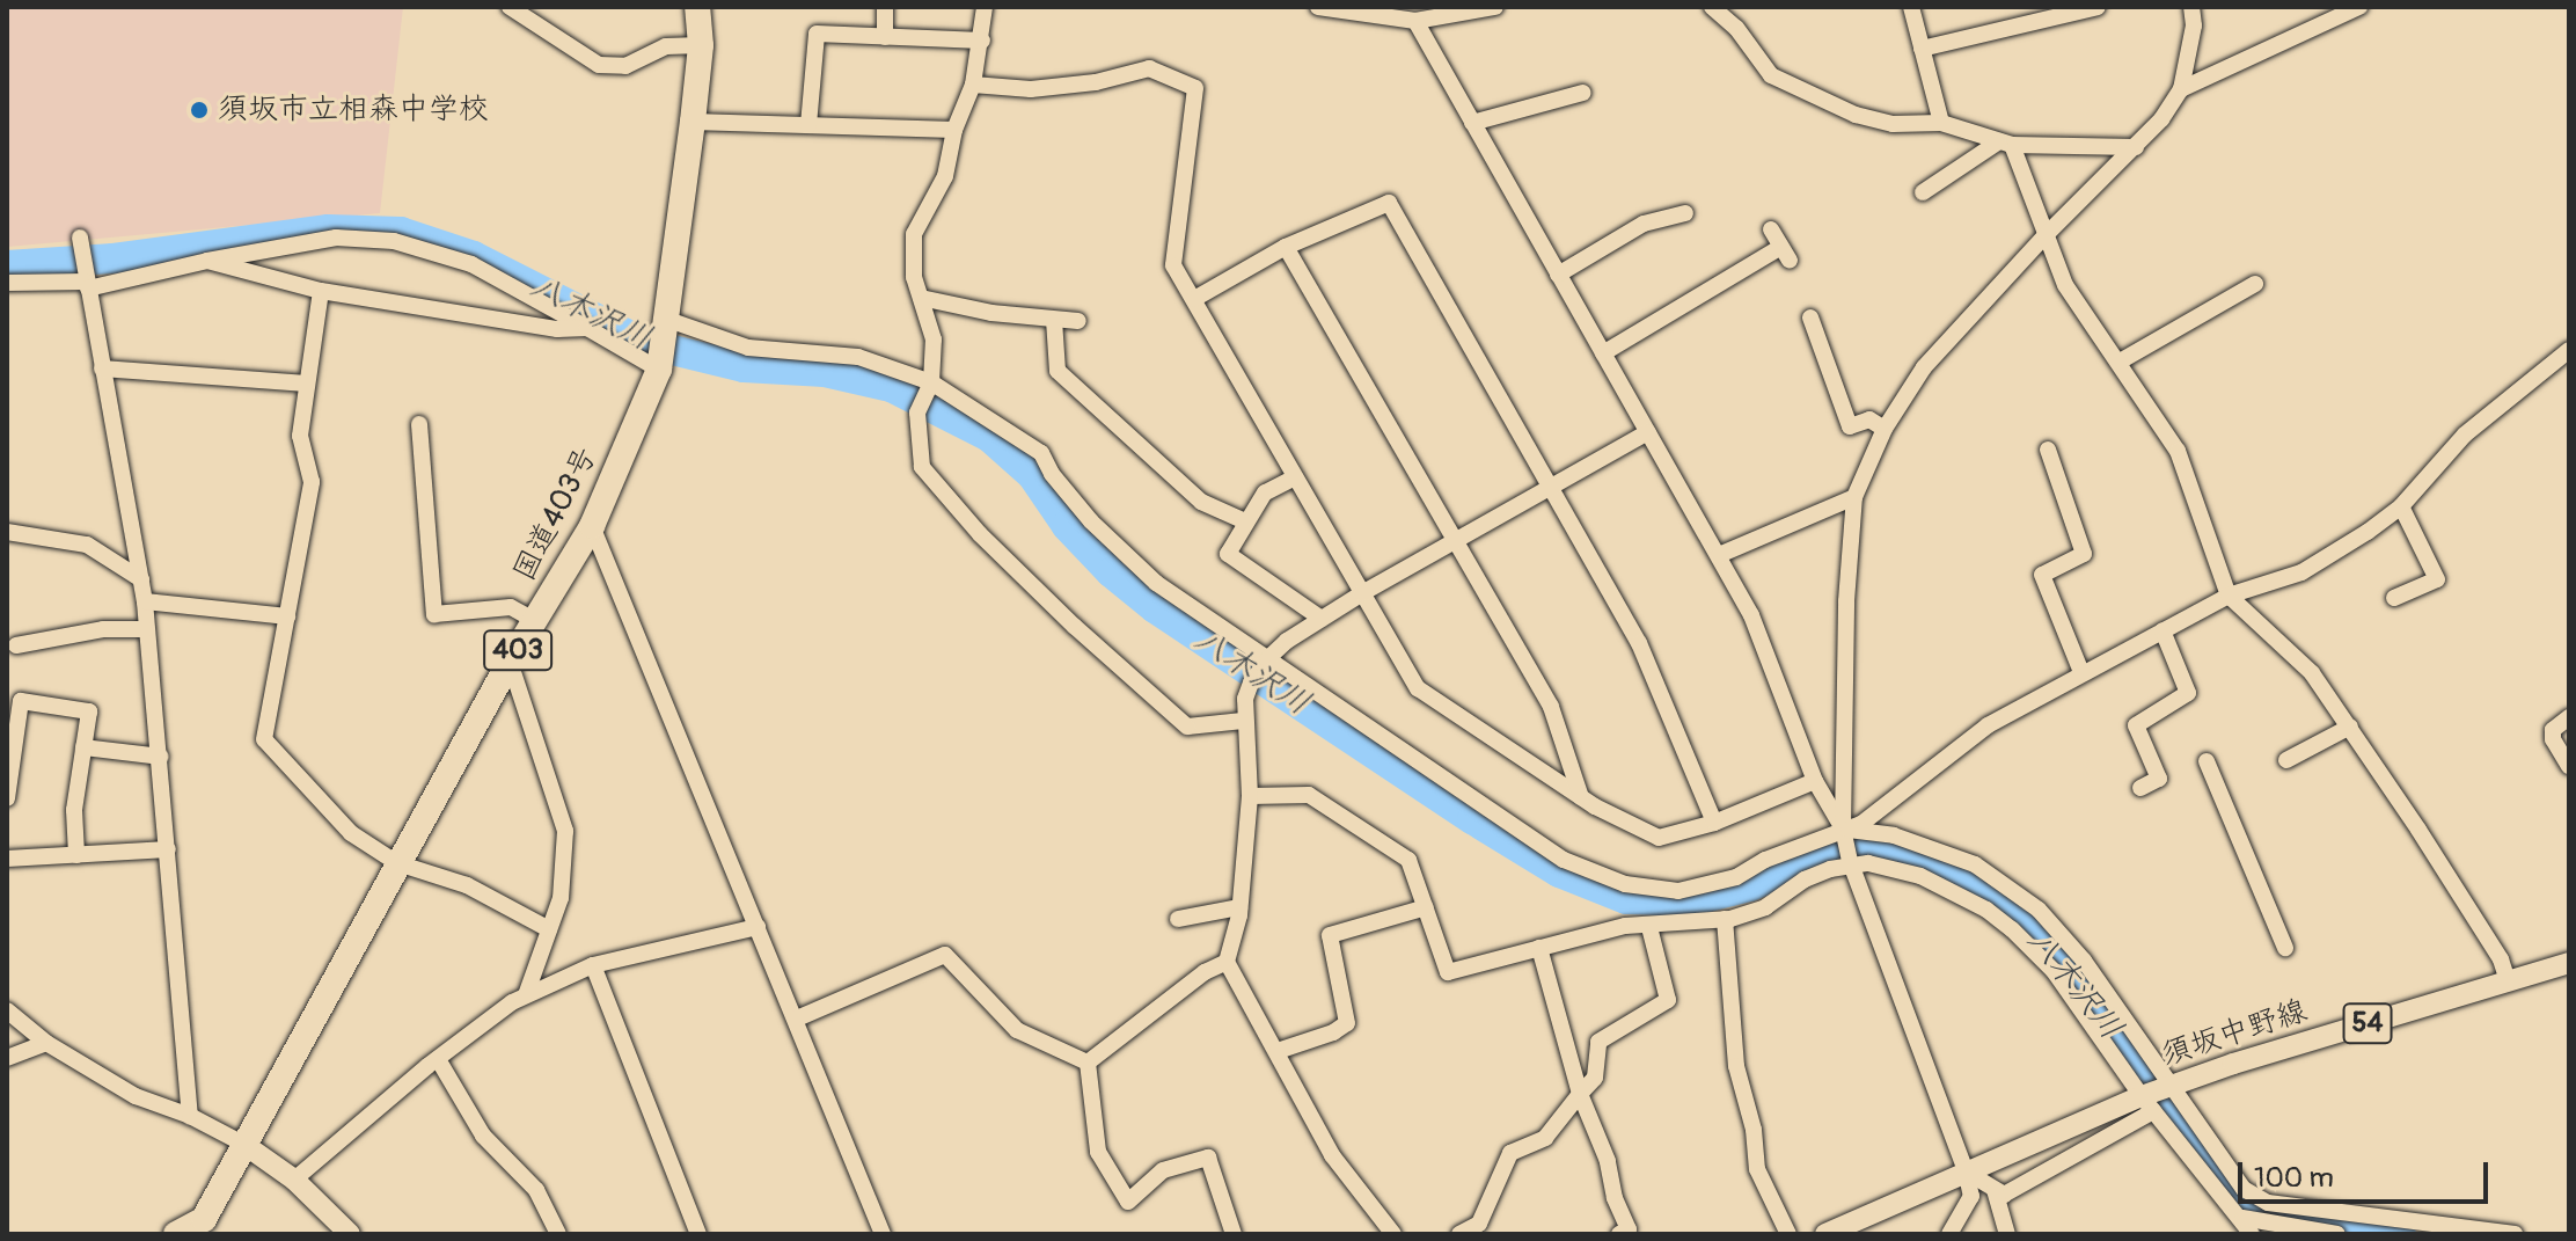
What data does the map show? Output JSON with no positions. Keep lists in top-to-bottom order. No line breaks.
{"streets":{"highway":["国道403号","403"],"main road":["54","須坂中野線"]},"water":["八木沢川"],"places":["須坂市立相森中学校"],"scale_bar":"100 m"}
